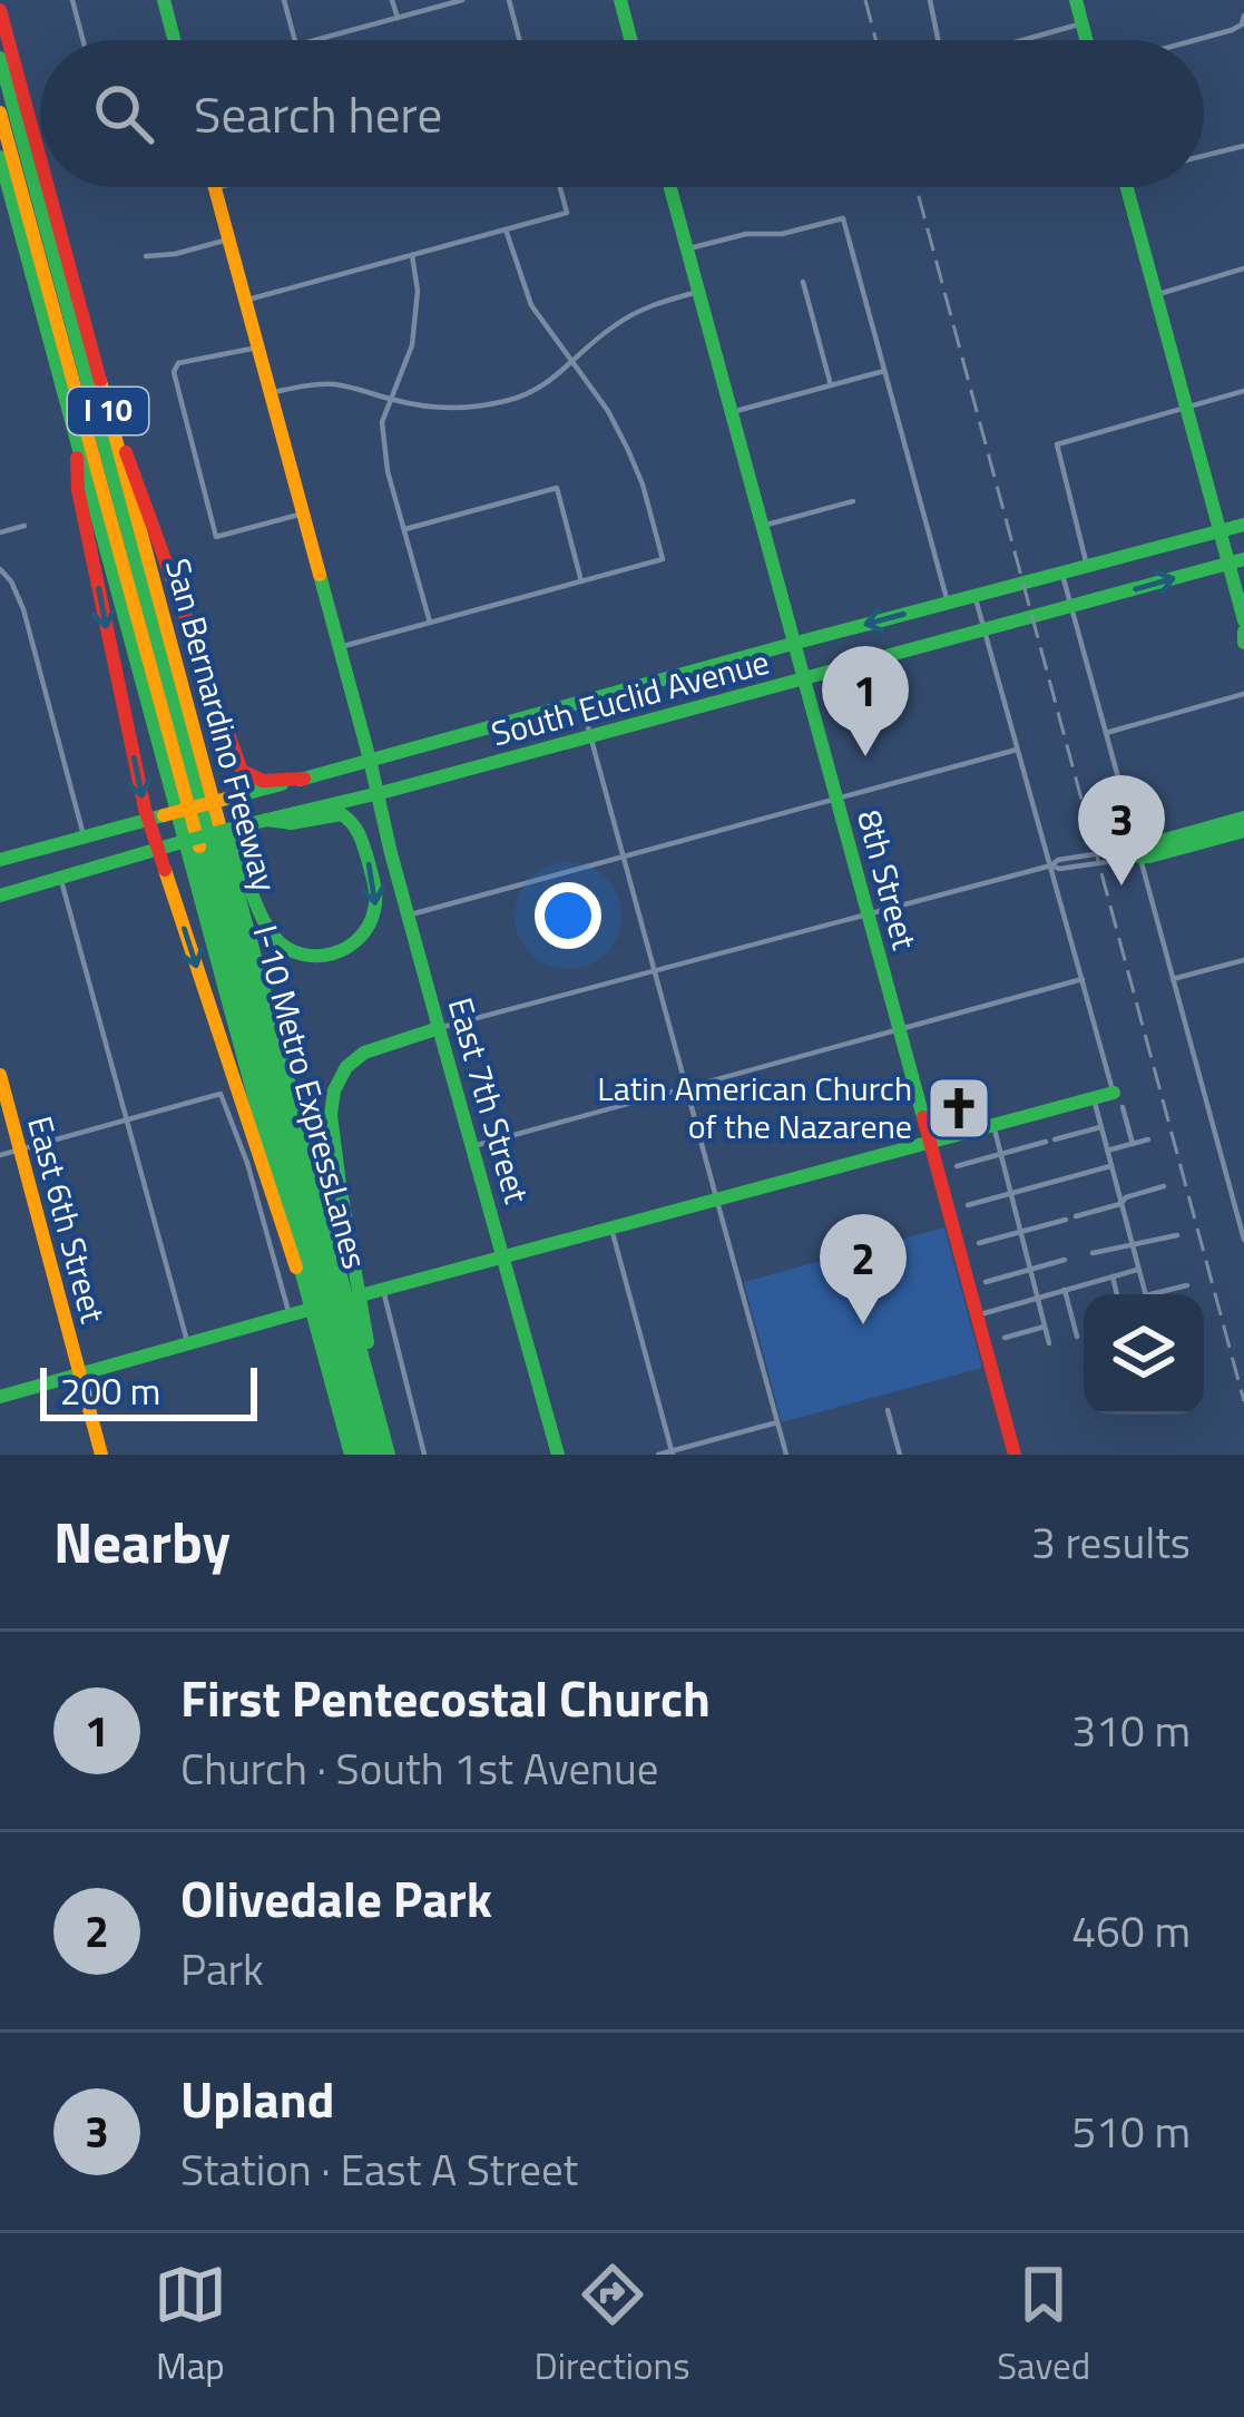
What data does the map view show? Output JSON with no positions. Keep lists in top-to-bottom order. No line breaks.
{"streets":{"main road":["I 10","South Euclid Avenue","San Bernardino Freeway","8th Street","I-10 Metro ExpressLanes","East 7th Street","East 6th Street"]},"crossings":[["South Euclid Avenue","8th Street"],["South Euclid Avenue","East 7th Street"]],"places":{"church":["Latin American Church of the Nazarene"]},"scale_bar":"200 m","page":{"search":"Search here","pins":["1","3","2"],"scale":"200 m","heading":["Nearby","3 results"],"list":[{"mark":"1","name":"First Pentecostal Church","note":"Church · South 1st Avenue","value":"310 m"},{"mark":"2","name":"Olivedale Park","note":"Park","value":"460 m"},{"mark":"3","name":"Upland","note":"Station · East A Street","value":"510 m"}],"nav":["Map","Directions","Saved"]}}
